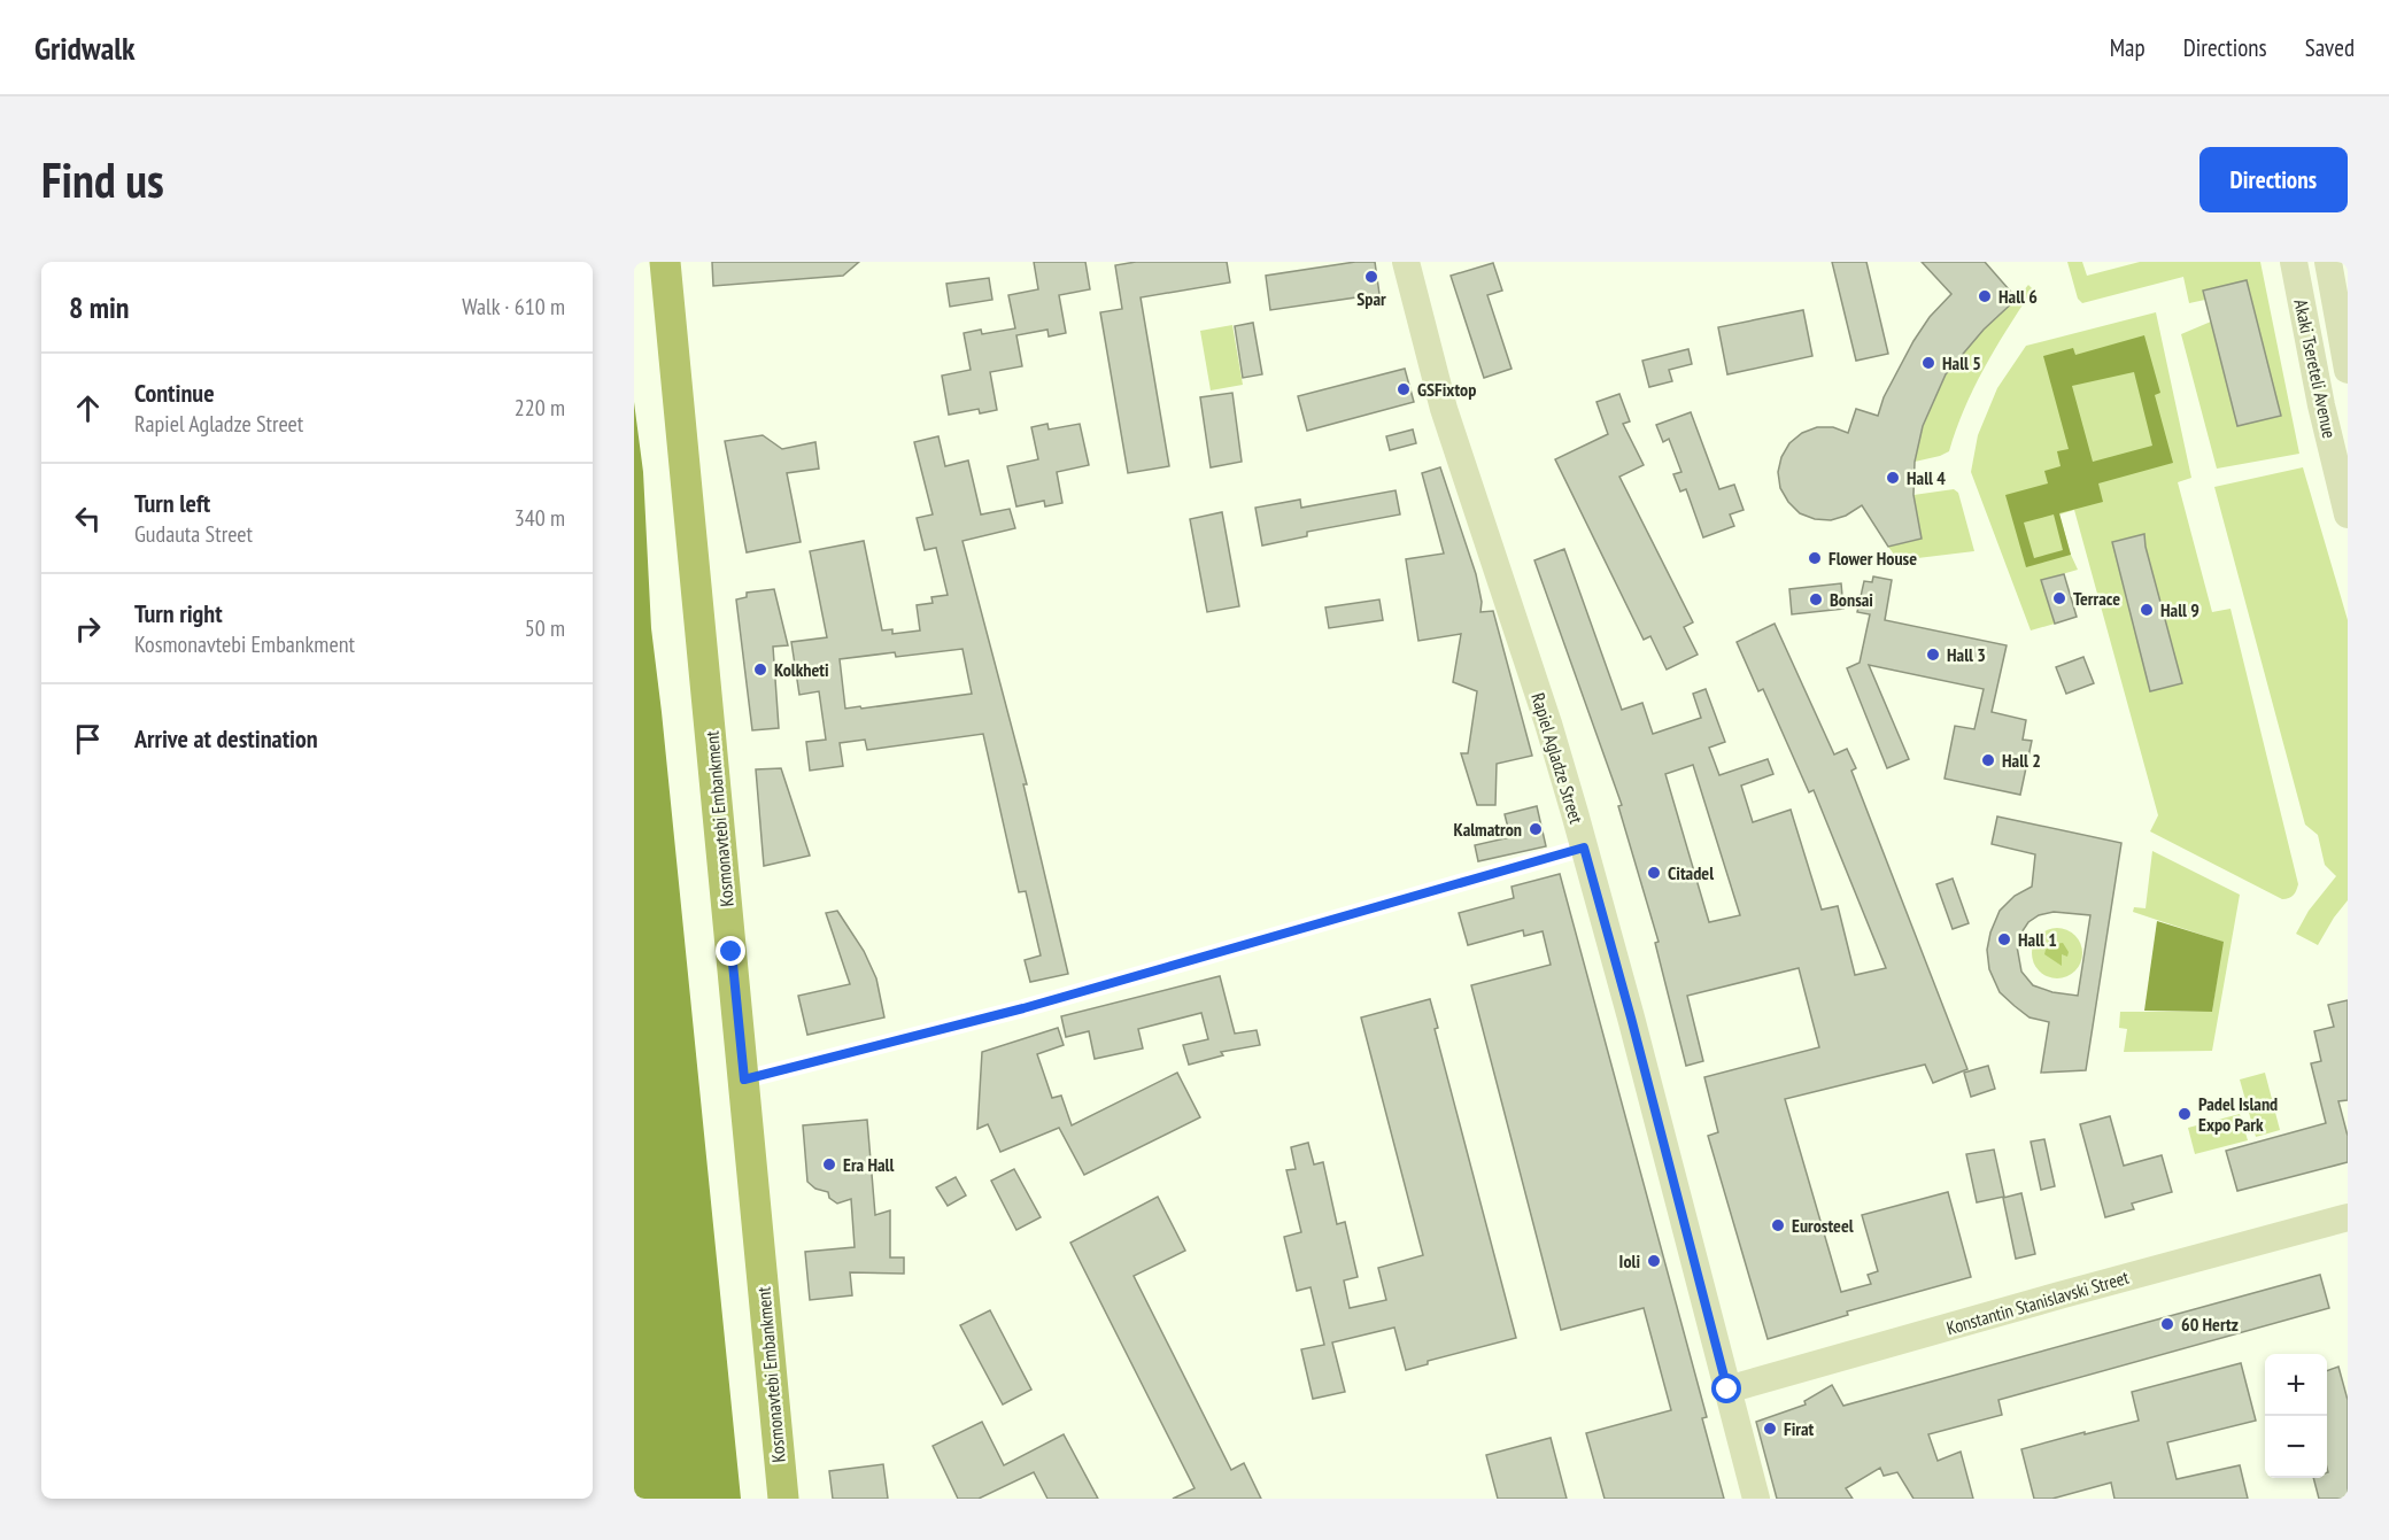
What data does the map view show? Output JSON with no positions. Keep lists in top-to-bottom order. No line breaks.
{"streets":{"main road":["Kosmonavtebi Embankment"],"street":["Akaki Tsereteli Avenue","Rapiel Agladze Street","Konstantin Stanislavski Street"]},"crossings":[["Rapiel Agladze Street","Konstantin Stanislavski Street"]],"places":["Spar","Hall 6","Hall 5","GSFixtop","Hall 4","Flower House","Terrace","Bonsai","Hall 9","Hall 3","Kolkheti","Hall 2","Kalmatron","Citadel","Hall 1","Padel Island Expo Park","Era Hall","Eurosteel","Ioli","60 Hertz","Firat"],"page":{"header":"Gridwalk","nav":["Map","Directions","Saved"],"buttons":"Directions","title":"Find us","heading":["8 min","Walk · 610 m"],"list":[["Continue","Rapiel Agladze Street","220 m"],["Turn left","Gudauta Street","340 m"],["Turn right","Kosmonavtebi Embankment","50 m"],"Arrive at destination"],"map_buttons":["+","−"]}}
